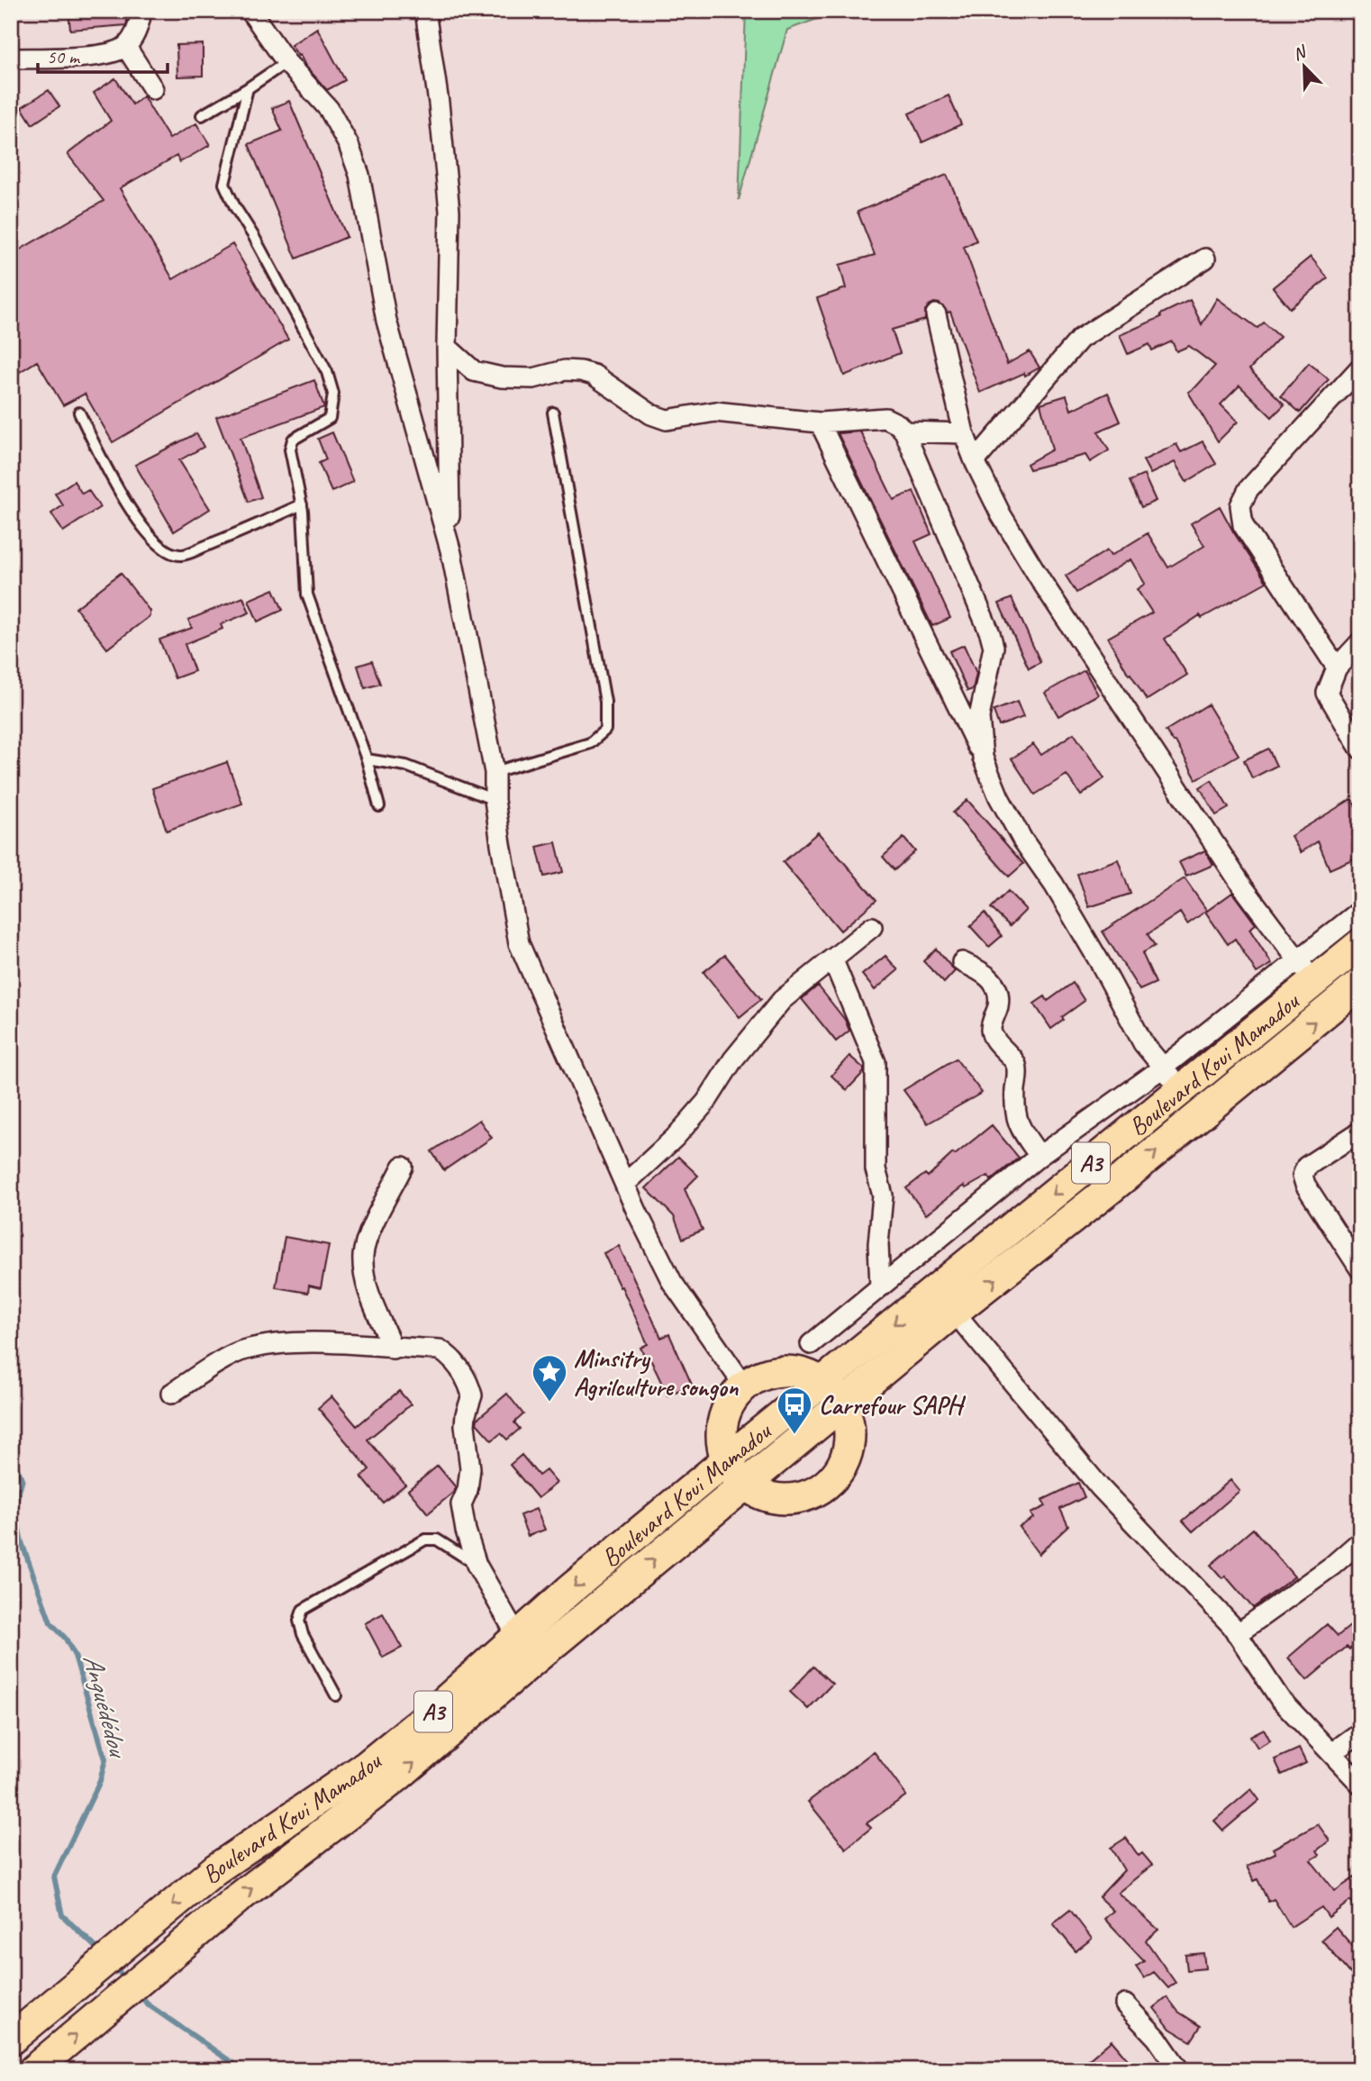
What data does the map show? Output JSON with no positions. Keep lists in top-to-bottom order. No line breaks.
{"streets":{"main road":["Boulevard Koui Mamadou","A3"]},"water":["Anguédédou"],"places":{"place":["Minsitry Agrilculture songon"],"bus stop":["Carrefour SAPH"]},"scale_bar":"50 m","north":"top left"}
